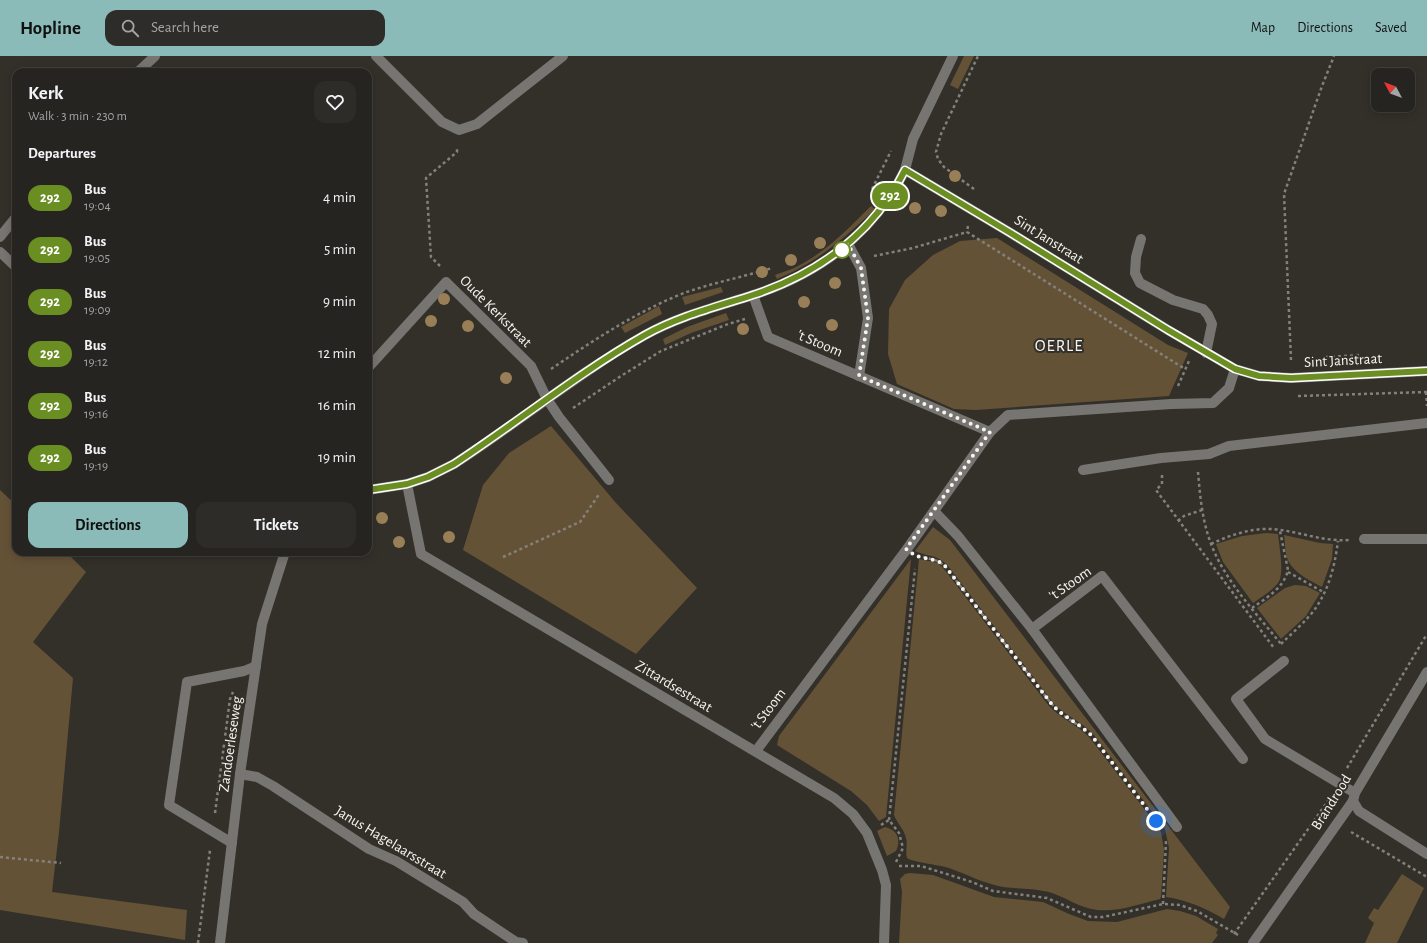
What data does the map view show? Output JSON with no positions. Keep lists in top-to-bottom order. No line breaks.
{"streets":{"street":["Sint Janstraat","Oude Kerkstraat","'t Stoom","Zittardsestraat","Zandoerleseweg","Brandrood","Janus Hagelaarsstraat"]},"crossings":[["Sint Janstraat","'t Stoom"],["'t Stoom","Zittardsestraat"],["Zandoerleseweg","Janus Hagelaarsstraat"]],"districts":["OERLE"],"lines":["bus line 292"],"north":"top left","page":{"header":"Hopline","search":"Search here","nav":["Map","Directions","Saved"],"on_map":"292","heading":[["Kerk","Walk · 3 min · 230 m"],"Departures"],"list":[{"mark":"292","name":"Bus","note":"19:04","value":"4 min"},{"mark":"292","name":"Bus","note":"19:05","value":"5 min"},{"mark":"292","name":"Bus","note":"19:09","value":"9 min"},{"mark":"292","name":"Bus","note":"19:12","value":"12 min"},{"mark":"292","name":"Bus","note":"19:16","value":"16 min"},{"mark":"292","name":"Bus","note":"19:19","value":"19 min"}],"buttons":["Directions","Tickets"]}}
